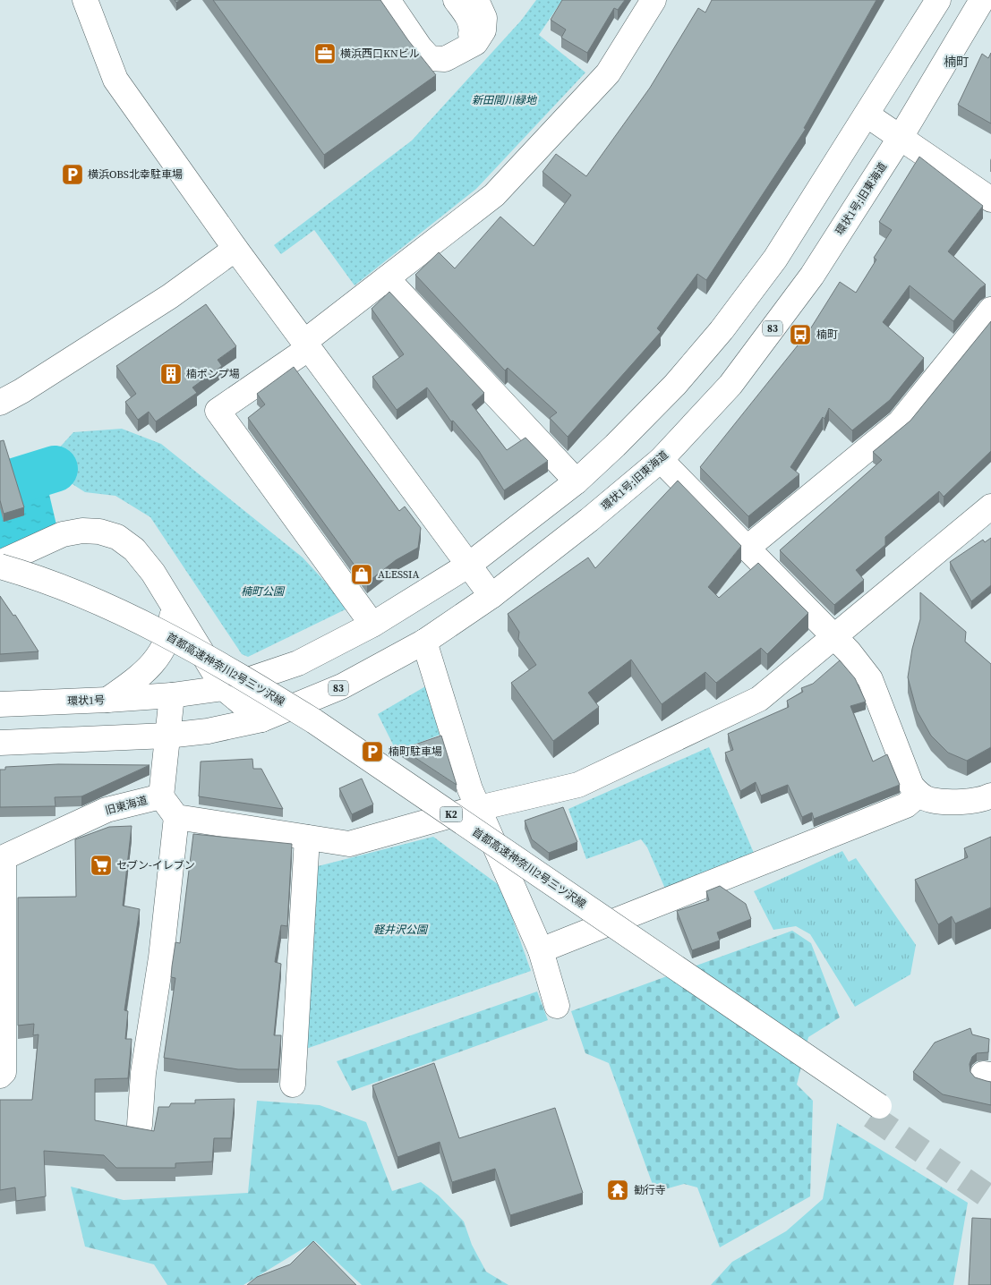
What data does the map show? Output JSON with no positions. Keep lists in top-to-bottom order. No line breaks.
{"streets":{"main road":["環状1号;旧東海道","83","首都高速神奈川2号三ツ沢線","環状1号","旧東海道","K2"]},"crossings":[["環状1号;旧東海道","83"],["環状1号;旧東海道","旧東海道"],["83","旧東海道"],["環状1号","旧東海道"]],"districts":["楠町"],"parks":["新田間川緑地","楠町公園","軽井沢公園"],"places":{"office":["横浜西口KNビル"],"parking":["横浜OBS北幸駐車場","楠町駐車場"],"bus stop":["楠町"],"building":["楠ポンプ場"],"shop":["ALESSIA"],"supermarket":["セブン-イレブン"],"temple":["勧行寺"]}}
